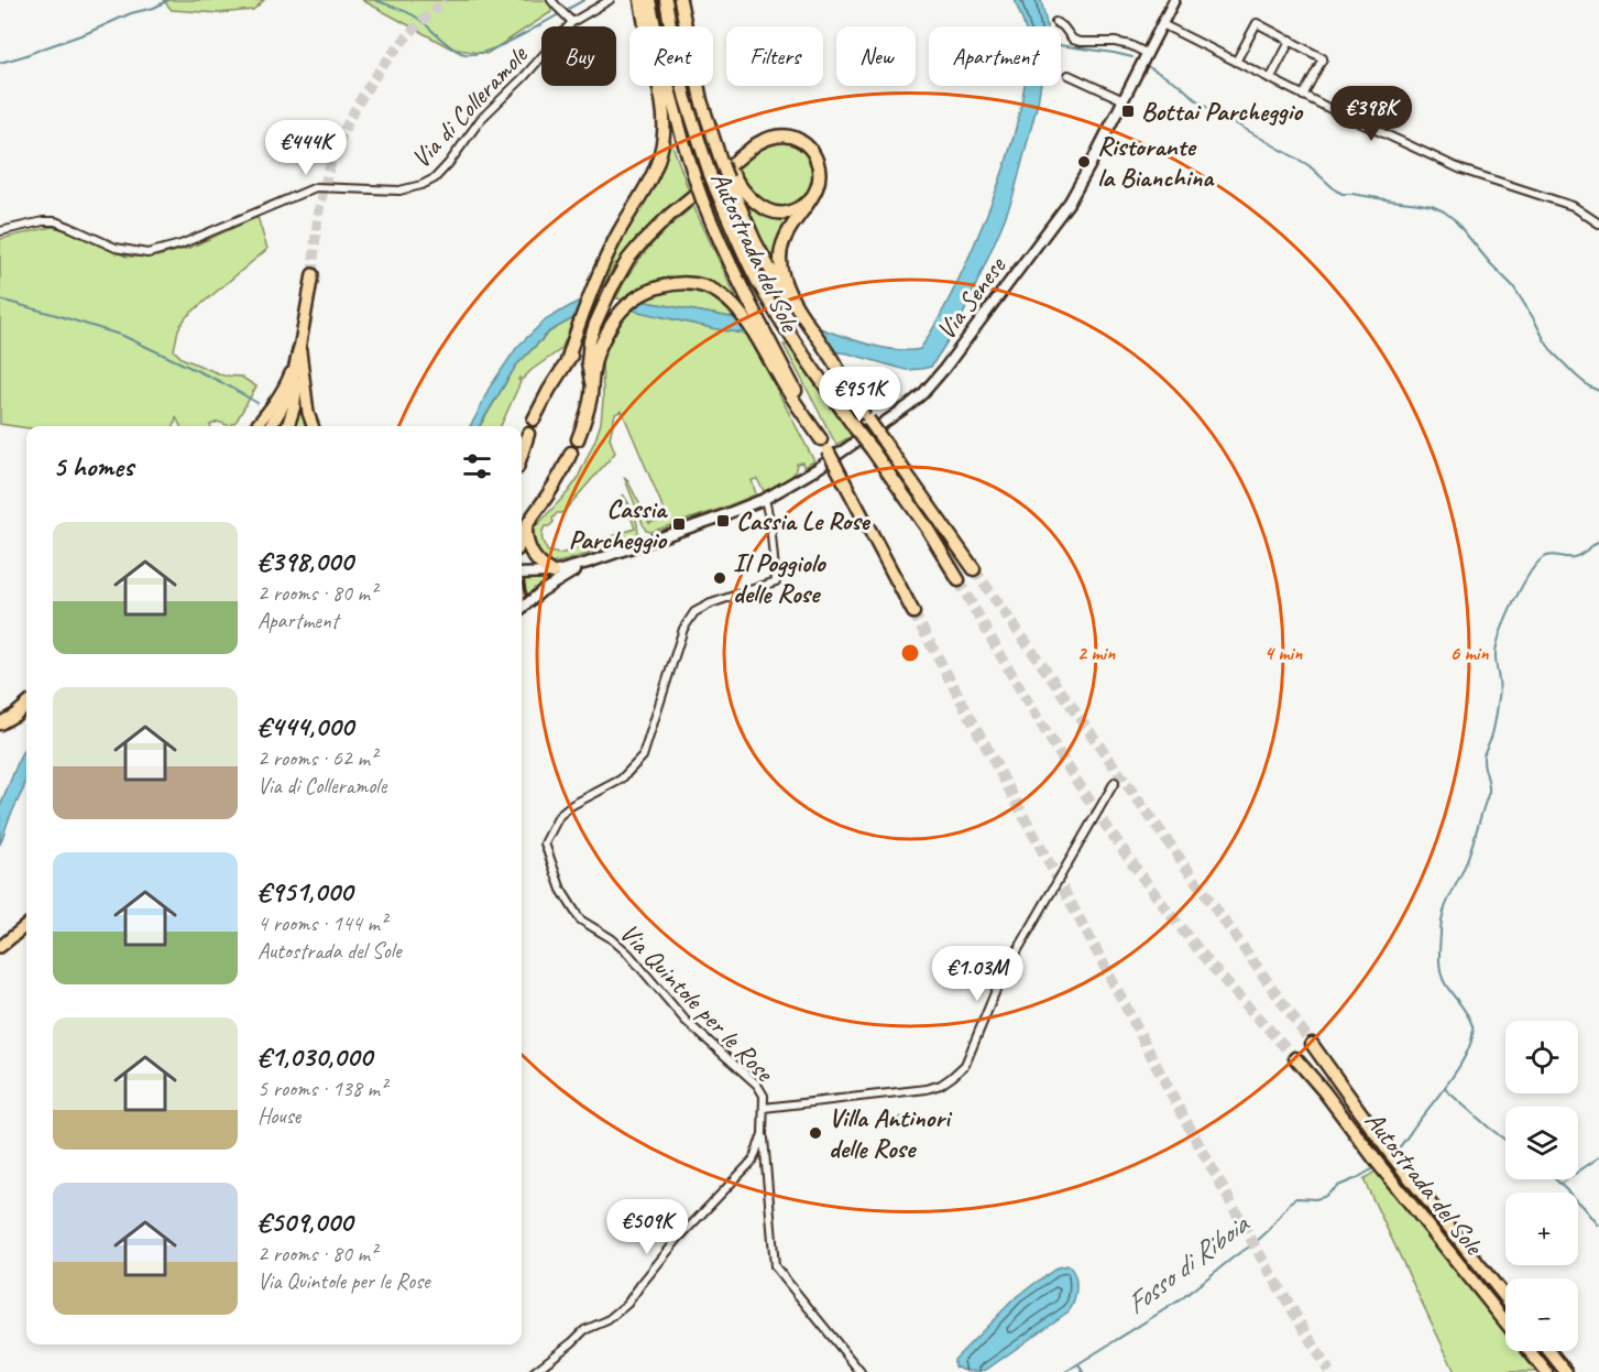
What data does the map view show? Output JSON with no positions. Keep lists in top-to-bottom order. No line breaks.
{"streets":{"highway":["Autostrada del Sole"],"main road":["Via Senese"],"street":["Via di Colleramole","Via Quintole per le Rose"]},"crossings":[["Via Senese","Via Quintole per le Rose"]],"water":["Fosso di Riboia"],"places":{"transit":["Bottai Parcheggio","Cassia Le Rose","Cassia Parcheggio"],"other":["Ristorante la Bianchina","Il Poggiolo delle Rose","Villa Antinori delle Rose"]},"page":{"chip":["Buy","Rent","Filters","New","Apartment"],"price":["€398K","€444K","€951K","€1.03M","€509K"],"heading":"5 homes","list":[{"name":"€398,000","note":"2 rooms · 80 m² · Apartment"},{"name":"€444,000","note":"2 rooms · 62 m² · Via di Colleramole"},{"name":"€951,000","note":"4 rooms · 144 m² · Autostrada del Sole"},{"name":"€1,030,000","note":"5 rooms · 138 m² · House"},{"name":"€509,000","note":"2 rooms · 80 m² · Via Quintole per le Rose"}],"map_buttons":["+","−"]},"rings":["2 min","4 min","6 min"]}
